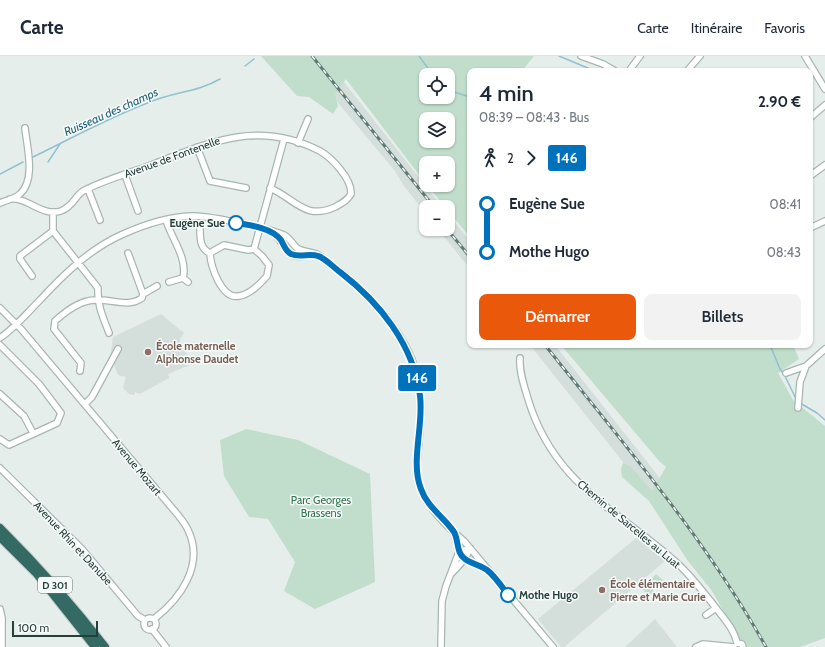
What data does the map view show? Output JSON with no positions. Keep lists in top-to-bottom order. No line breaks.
{"streets":{"highway":["D 301"],"street":["Avenue de Fontenelle","Avenue Mozart","Chemin de Sarcelles au Luat","Avenue Rhin et Danube"]},"crossings":[["Avenue Mozart","Avenue Rhin et Danube"]],"water":["Ruisseau des champs"],"parks":["Parc Georges Brassens"],"places":["Eugène Sue","École maternelle Alphonse Daudet","École élémentaire Pierre et Marie Curie","Mothe Hugo"],"lines":["bus line 146"],"scale_bar":"100 m","page":{"header":"Carte","nav":["Carte","Itinéraire","Favoris"],"on_map":"146","map_buttons":["+","−"],"heading":["4 min","08:39 – 08:43 · Bus","2.90 €"],"legs":["2","146"],"list":[{"name":"Eugène Sue","value":"08:41"},{"name":"Mothe Hugo","value":"08:43"}],"buttons":["Démarrer","Billets"],"scale":"100 m"}}
